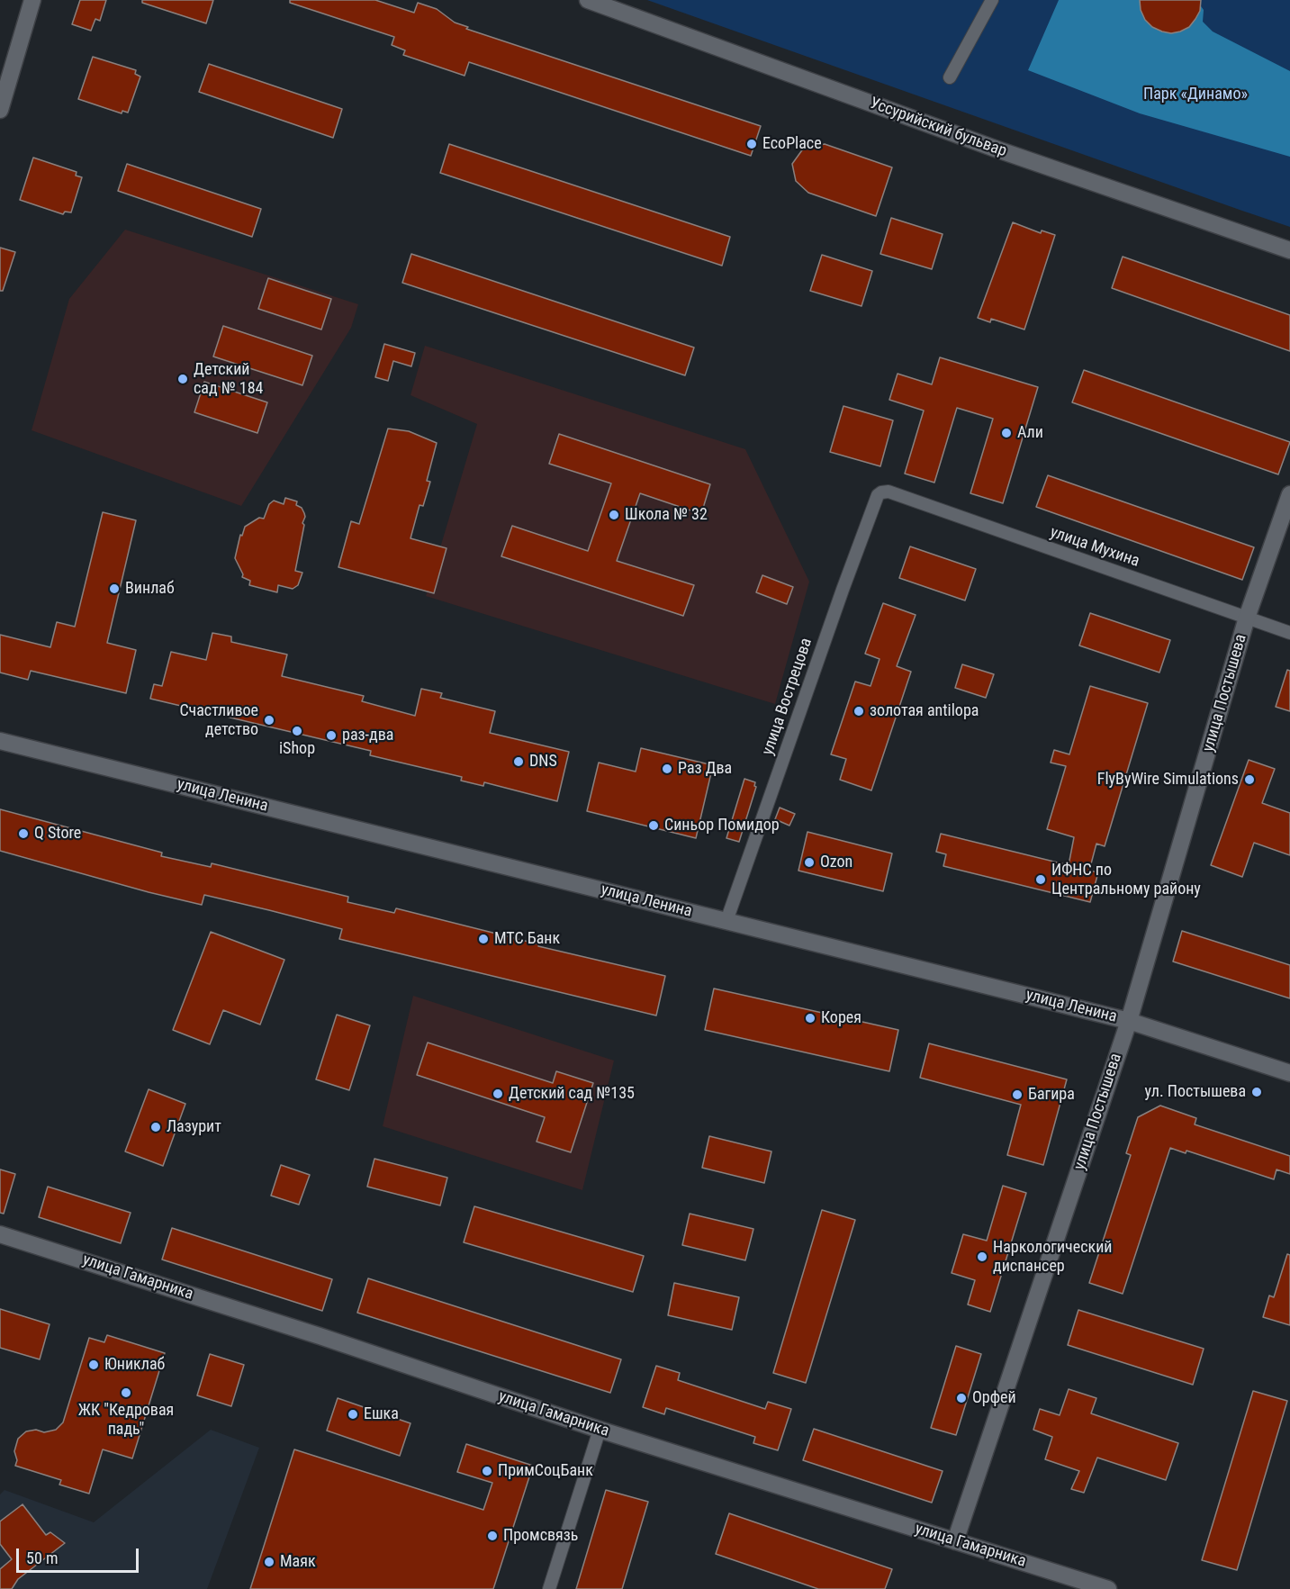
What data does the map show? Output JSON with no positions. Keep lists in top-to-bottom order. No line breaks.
{"streets":{"street":["Уссурийский бульвар","улица Мухина","улица Постышева","улица Вострецова","улица Ленина","улица Гамарника"]},"crossings":[["улица Мухина","улица Постышева"],["улица Мухина","улица Вострецова"],["улица Постышева","улица Ленина"],["улица Постышева","улица Гамарника"],["улица Вострецова","улица Ленина"]],"parks":["Парк «Динамо»"],"places":["EcoPlace","Детский сад № 184","Али","Школа № 32","Винлаб","золотая antilopa","Счастливое детство","iShop","раз-два","DNS","Раз Два","FlyByWire Simulations","Синьор Помидор","Q Store","Ozon","ИФНС по Центральному району","МТС Банк","Корея","ул. Постышева","Детский сад №135","Багира","Лазурит","Наркологический диспансер","Юниклаб","ЖК \"Кедровая падь\"","Орфей","Ешка","ПримСоцБанк","Промсвязь","Маяк"],"scale_bar":"50 m"}
